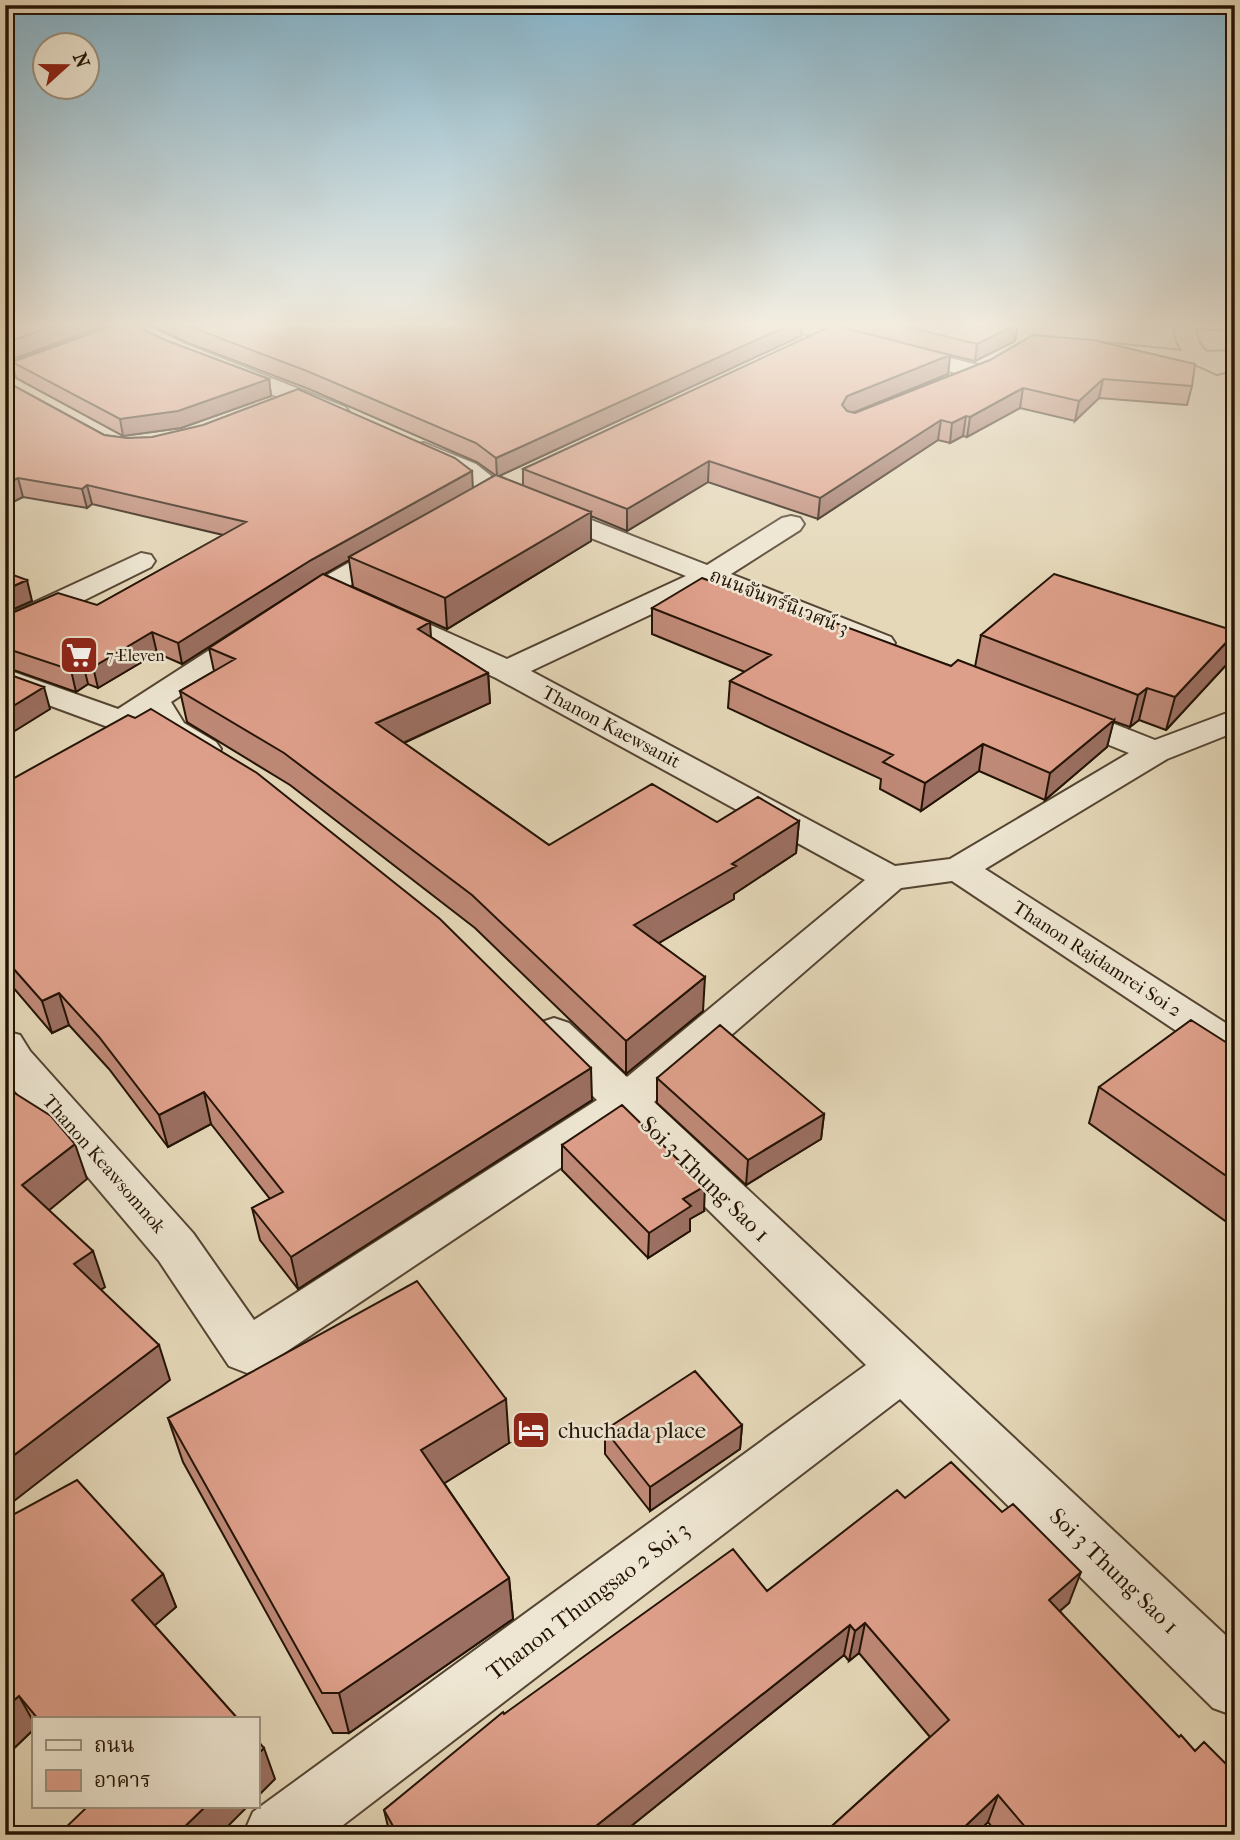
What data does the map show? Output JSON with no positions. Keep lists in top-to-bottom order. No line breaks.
{"streets":{"street":["ถนนจันทร์นิเวศน์ 3","Thanon Kaewsanit","Thanon Rajdamrei Soi 2","Thanon Keawsomnok","Soi 3 Thung Sao 1","Thanon Thungsao 2 Soi 3"]},"crossings":[["Thanon Keawsomnok","Soi 3 Thung Sao 1"],["Soi 3 Thung Sao 1","Thanon Thungsao 2 Soi 3"]],"places":{"supermarket":["7-Eleven"],"hotel":["chuchada place"]},"legend":["ถนน","อาคาร"],"north":"right"}
